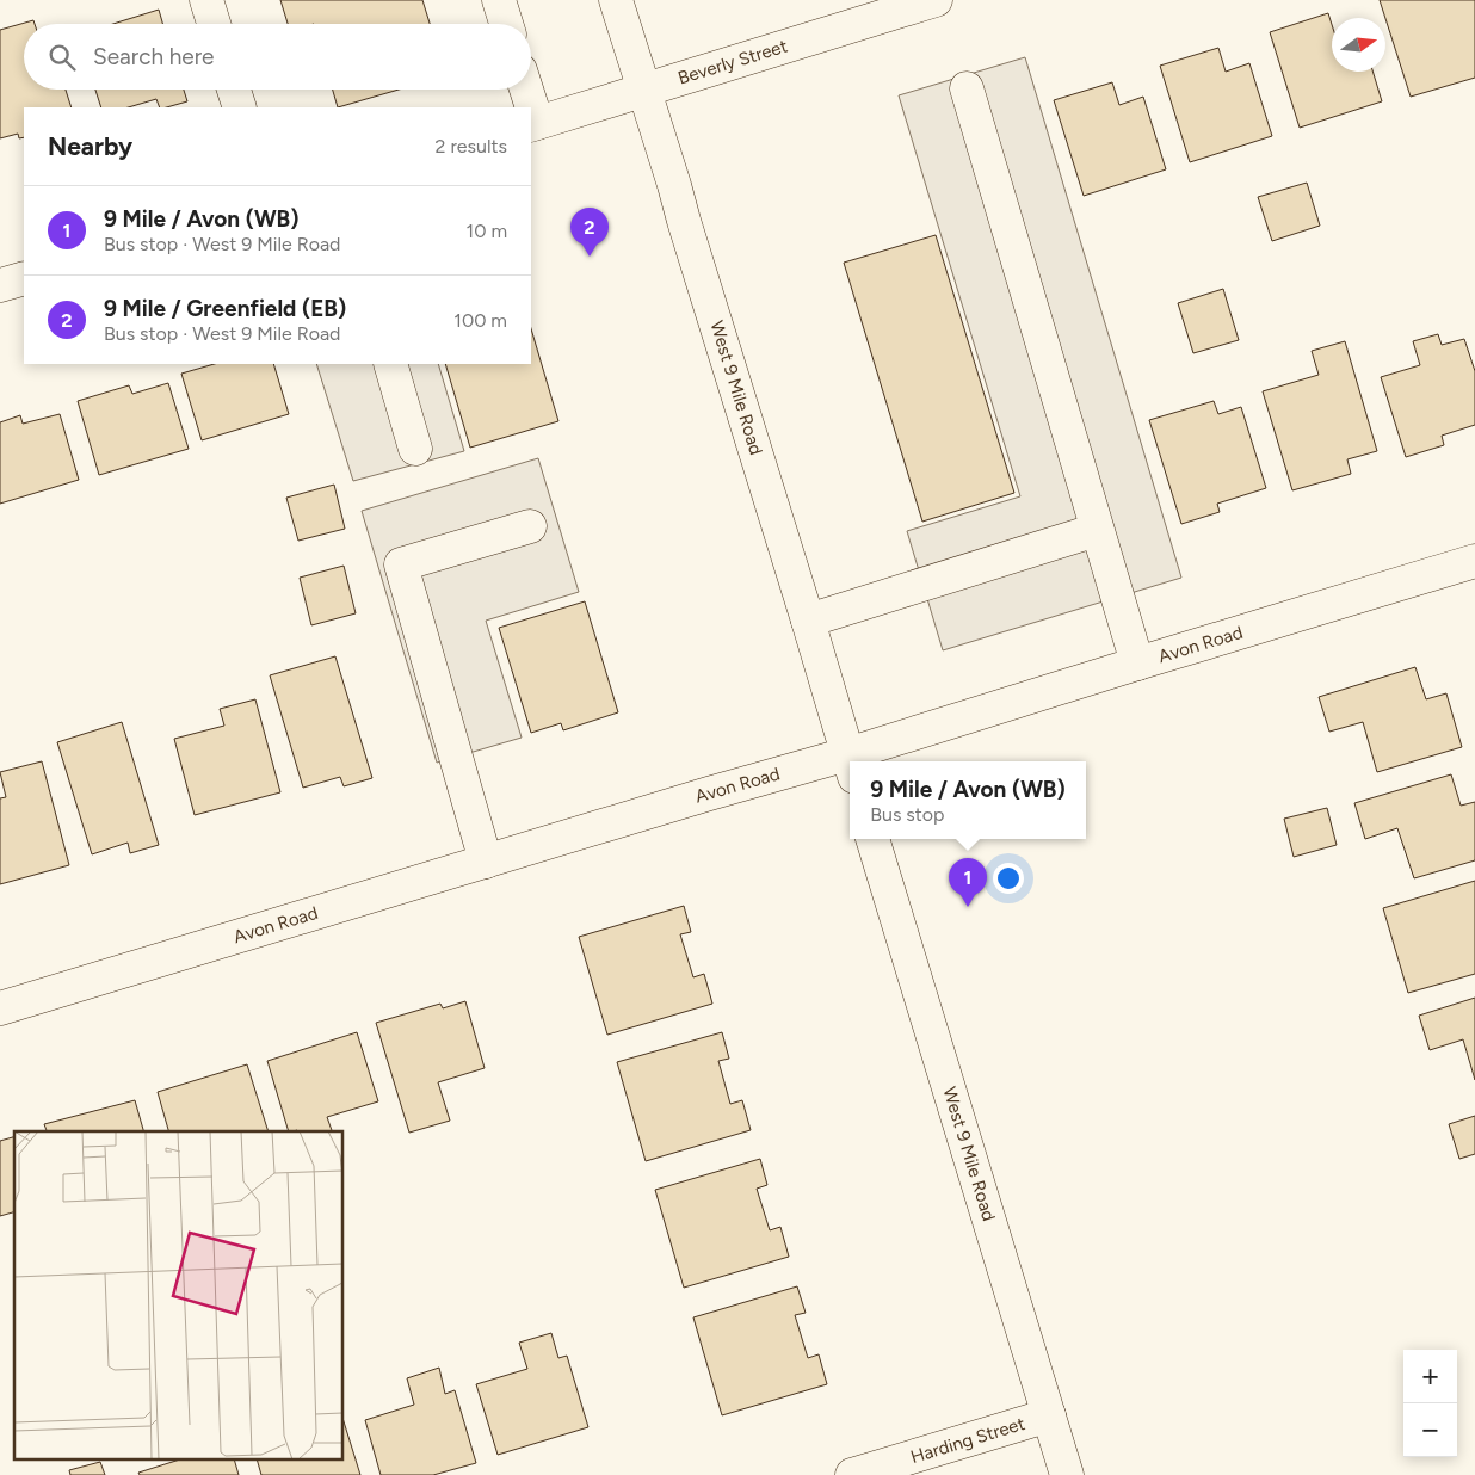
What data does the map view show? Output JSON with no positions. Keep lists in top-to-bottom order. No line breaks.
{"streets":{"street":["Beverly Street","West 9 Mile Road","Avon Road","Harding Street"]},"crossings":[["Beverly Street","West 9 Mile Road"],["West 9 Mile Road","Harding Street"]],"north":"right","page":{"search":"Search here","heading":["Nearby","2 results"],"list":[{"mark":"1","name":"9 Mile / Avon (WB)","note":"Bus stop · West 9 Mile Road","value":"10 m"},{"mark":"2","name":"9 Mile / Greenfield (EB)","note":"Bus stop · West 9 Mile Road","value":"100 m"}],"pins":["2","1"],"popup":["9 Mile / Avon (WB)","Bus stop"],"map_buttons":["+","−"]}}
